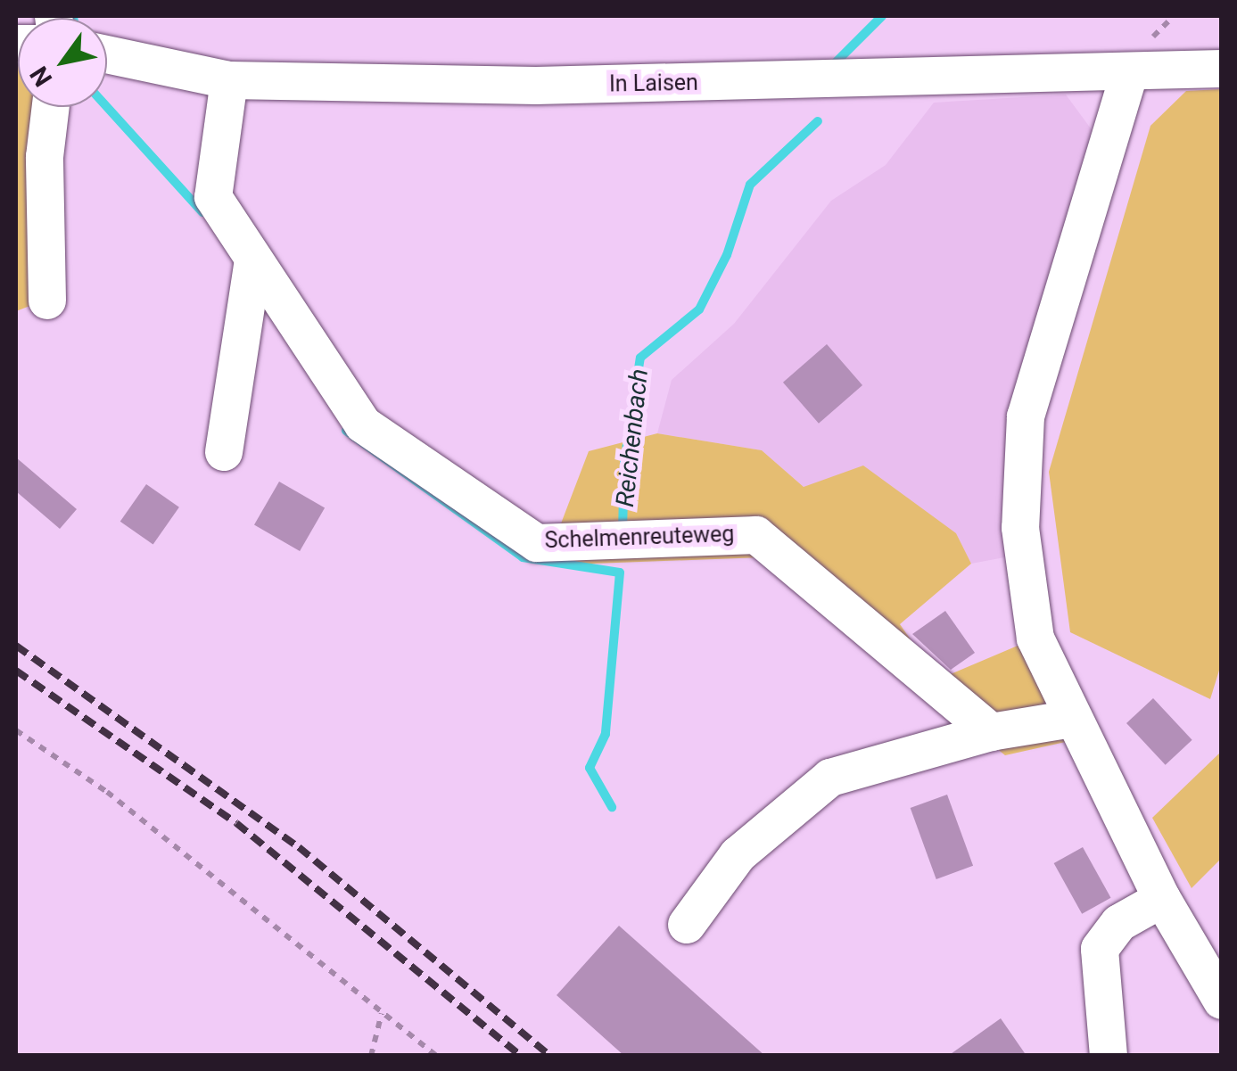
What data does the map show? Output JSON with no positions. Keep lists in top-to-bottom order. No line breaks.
{"streets":{"street":["In Laisen","Schelmenreuteweg"]},"crossings":[["In Laisen","Schelmenreuteweg"]],"water":["Reichenbach"],"north":"bottom left"}
